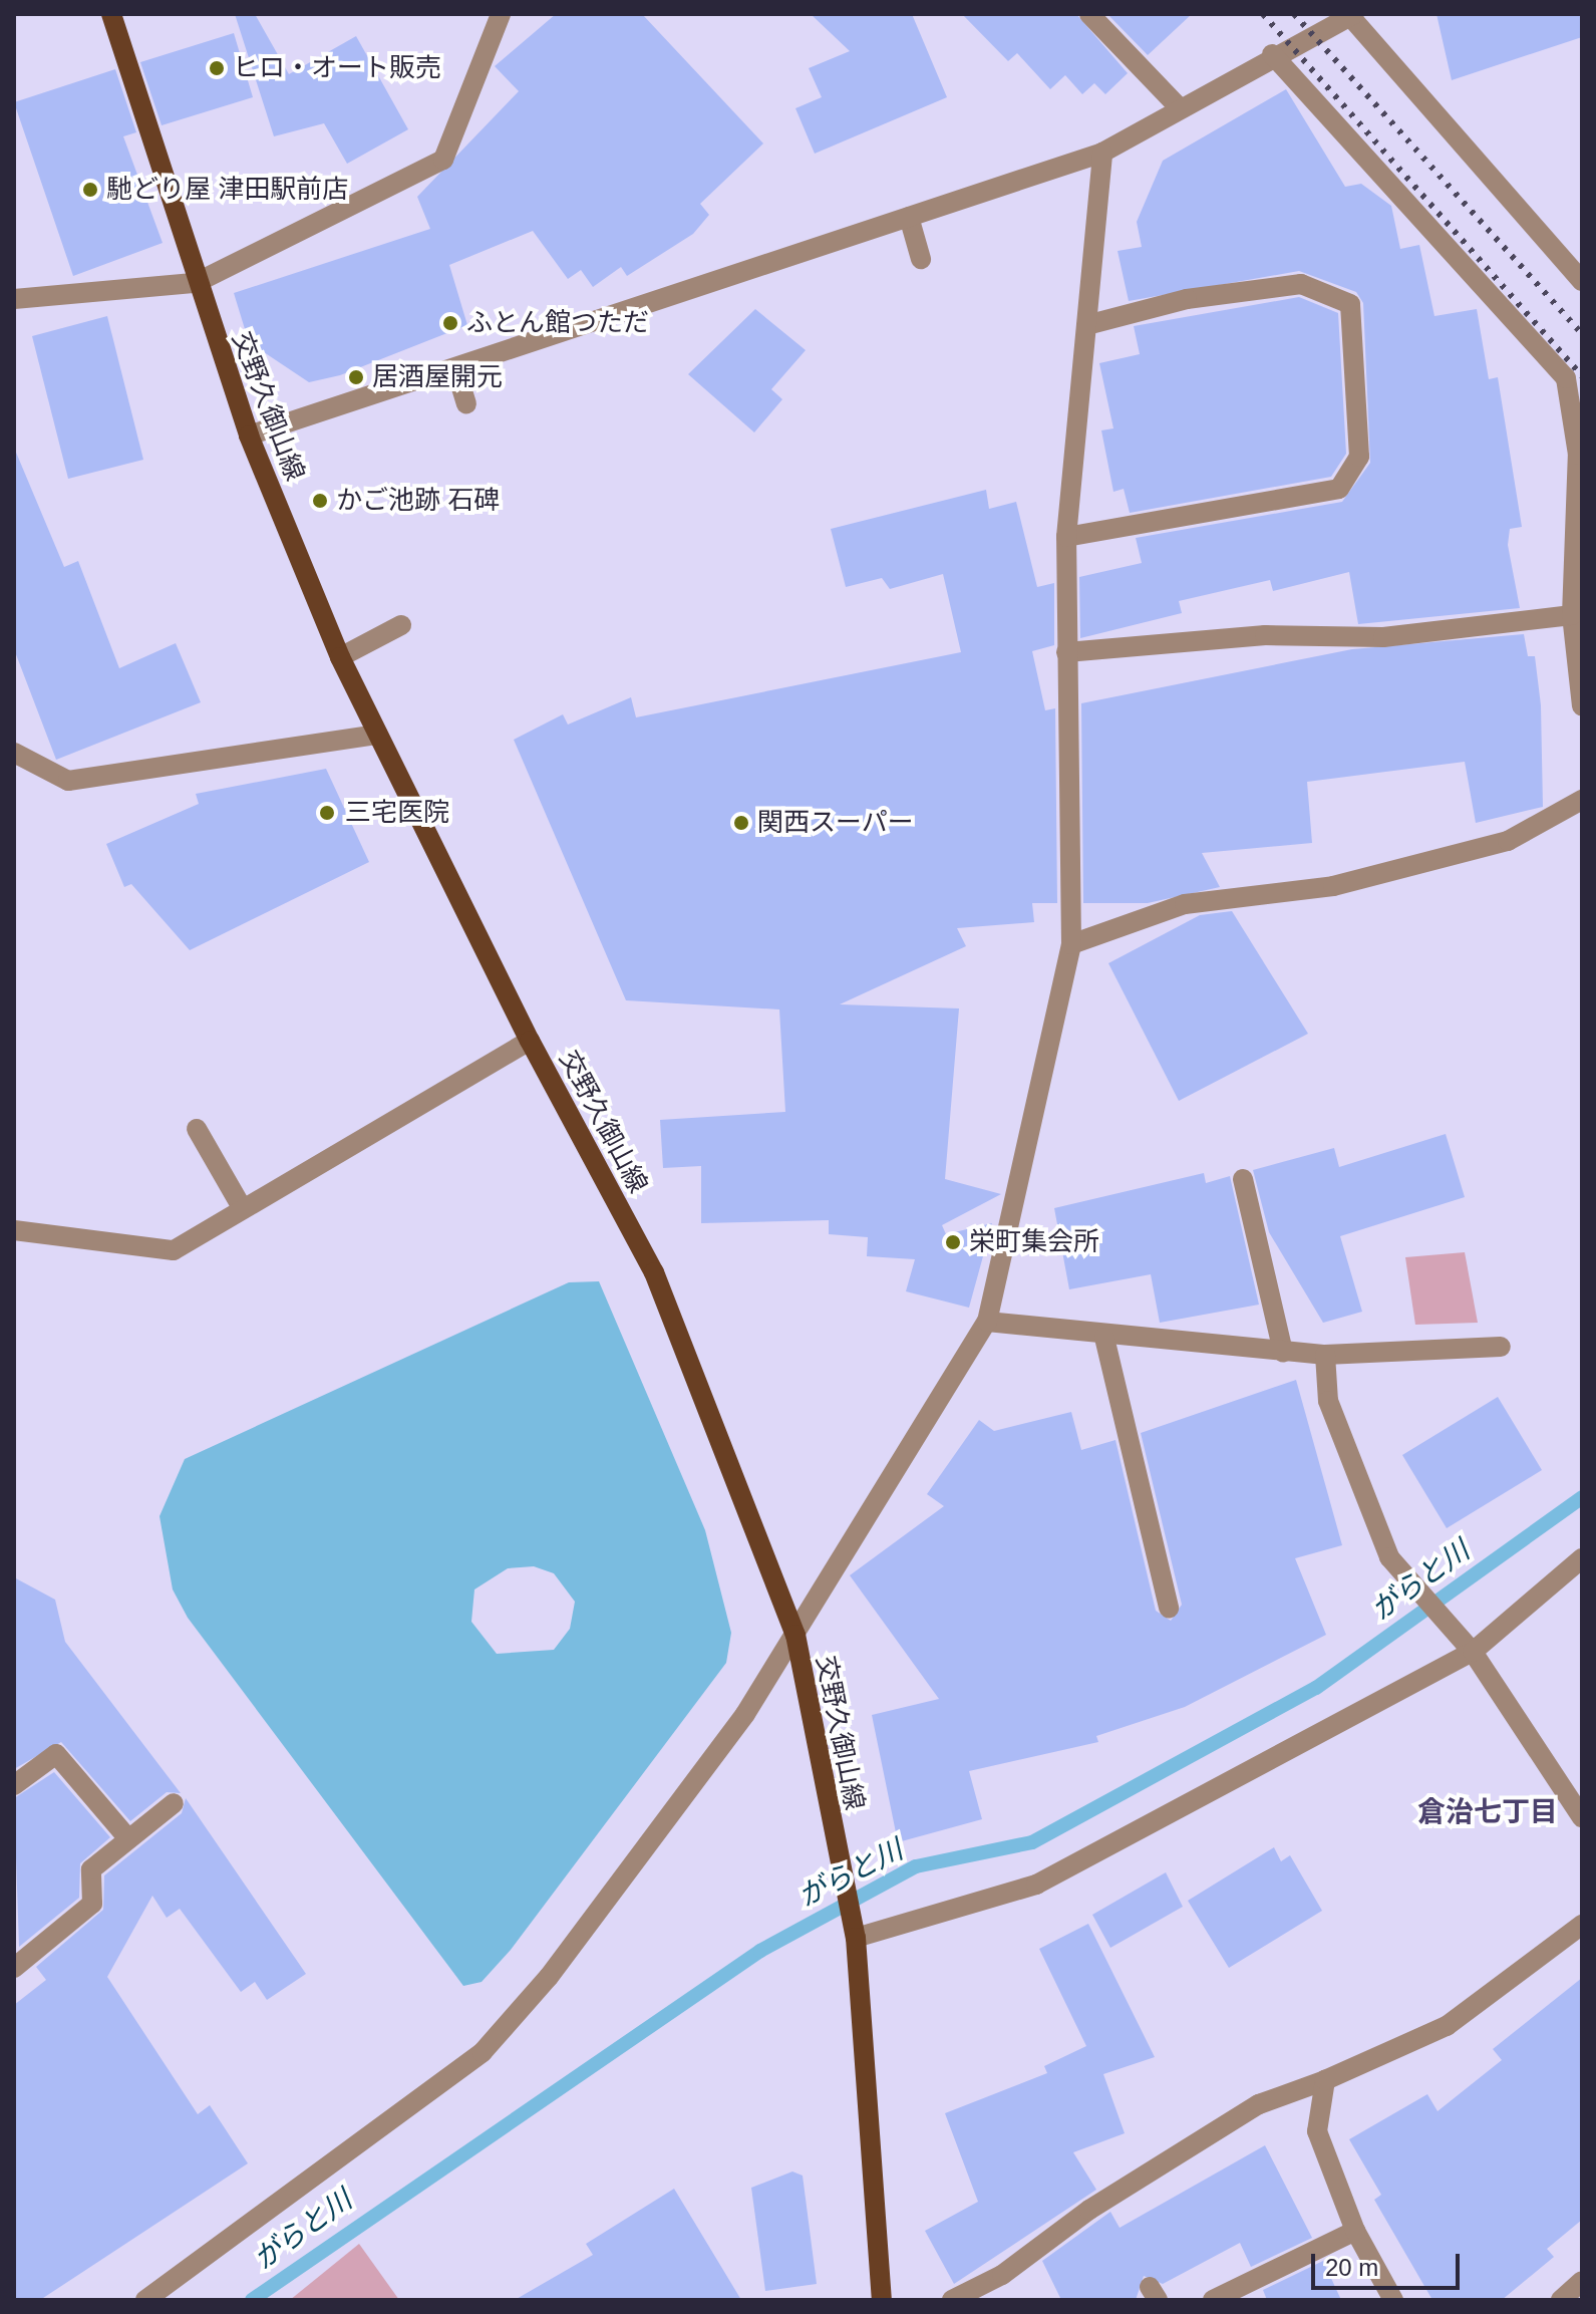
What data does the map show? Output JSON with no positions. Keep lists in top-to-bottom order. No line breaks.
{"streets":{"main road":["交野久御山線"]},"districts":["倉治七丁目"],"water":["がらと川"],"places":["ヒロ・オート販売","馳どり屋 津田駅前店","ふとん館つただ","居酒屋開元","かご池跡 石碑","三宅医院","関西スーパー","栄町集会所"],"scale_bar":"20 m"}
